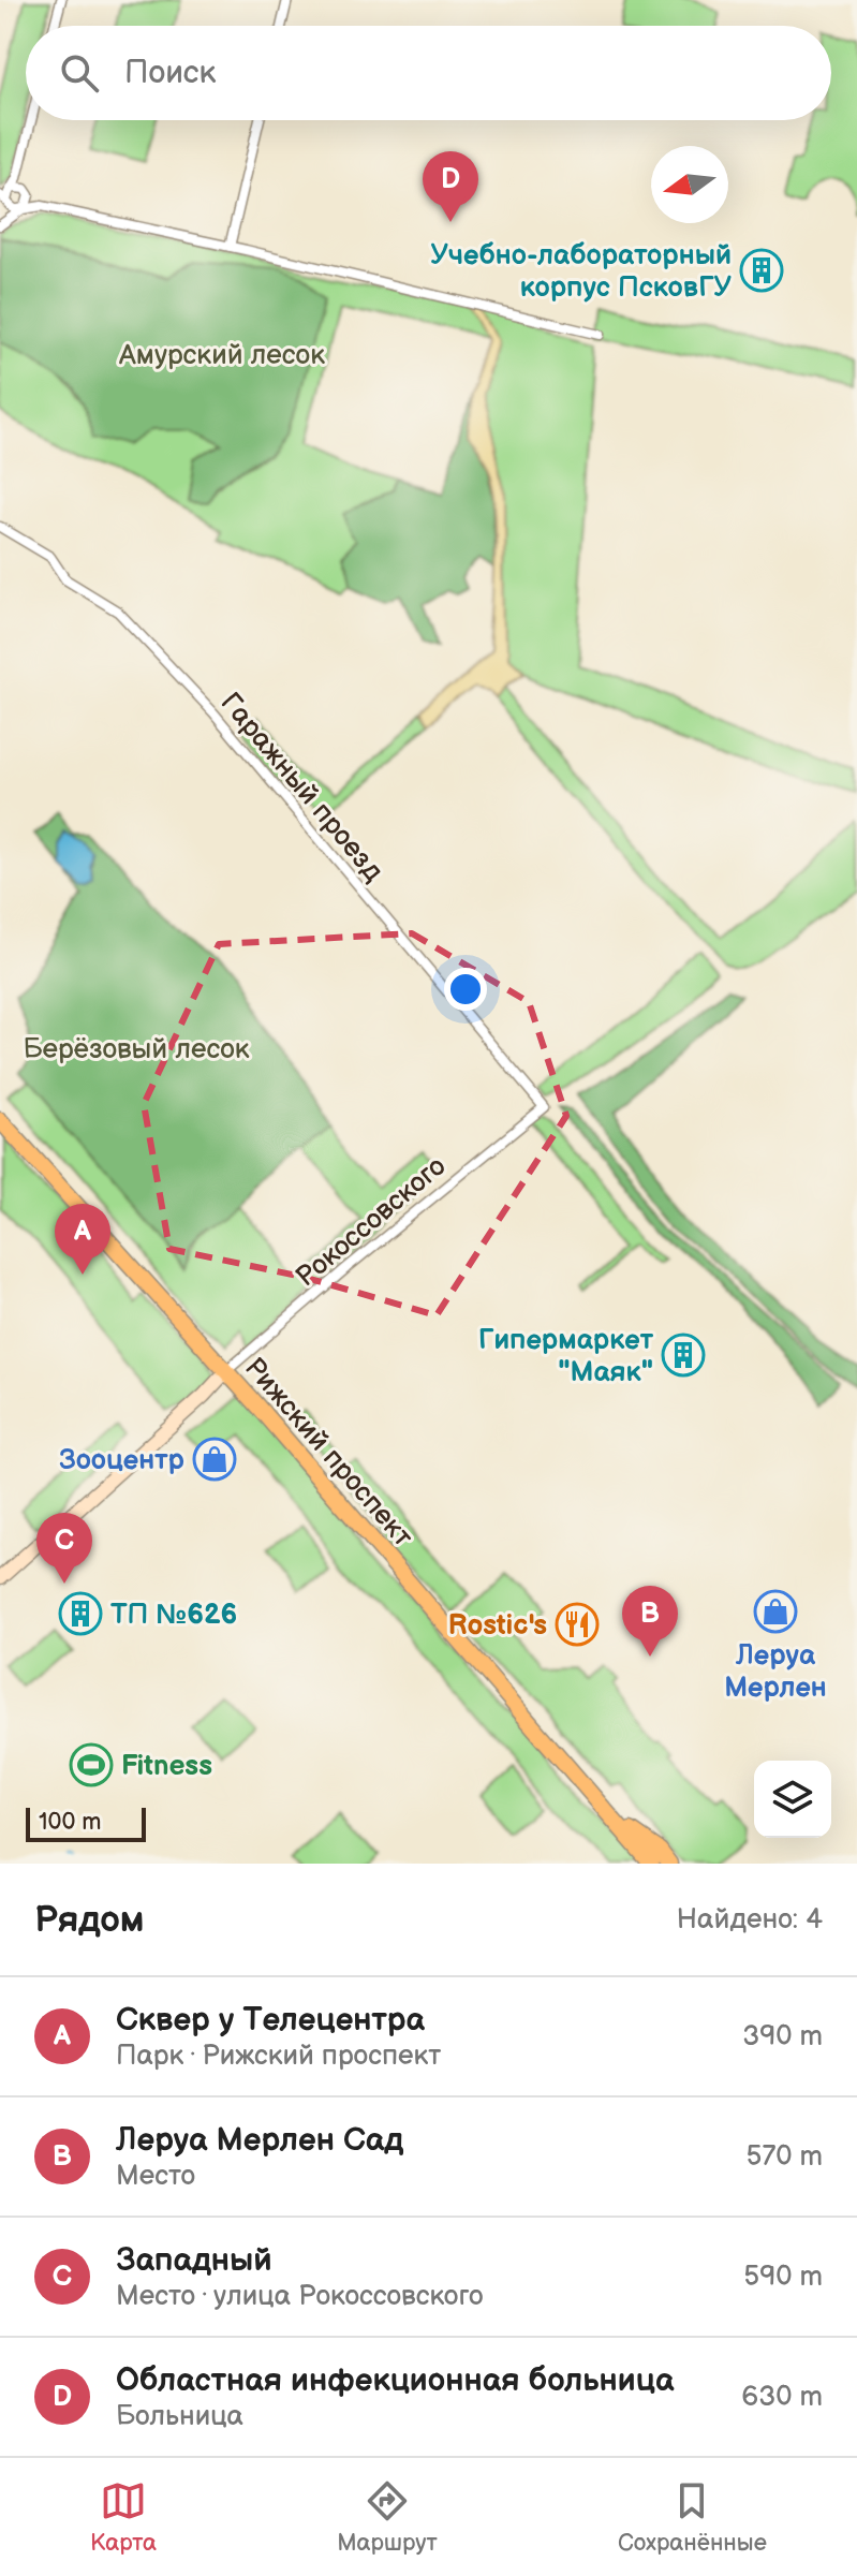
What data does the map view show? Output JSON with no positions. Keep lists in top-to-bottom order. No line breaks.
{"streets":{"highway":["Рижский проспект"],"street":["Гаражный проезд","Рокоссовского"]},"crossings":[["Гаражный проезд","Рокоссовского"],["Рокоссовского","Рижский проспект"]],"parks":["Амурский лесок","Берёзовый лесок"],"places":{"building":["Учебно-лабораторный корпус ПсковГУ","Гипермаркет \"Маяк\"","ТП №626"],"shop":["Зооцентр","Леруа Мерлен"],"restaurant":["Rostic's"],"sports":["Fitness"]},"scale_bar":"100 m","north":"left","page":{"search":"Поиск","pins":["D","A","C","B"],"scale":"100 m","heading":["Рядом","Найдено: 4"],"list":[{"mark":"A","name":"Сквер у Телецентра","note":"Парк · Рижский проспект","value":"390 m"},{"mark":"B","name":"Леруа Мерлен Сад","note":"Место","value":"570 m"},{"mark":"C","name":"Западный","note":"Место · улица Рокоссовского","value":"590 m"},{"mark":"D","name":"Областная инфекционная больница","note":"Больница","value":"630 m"}],"nav":["Карта","Маршрут","Сохранённые"]}}
